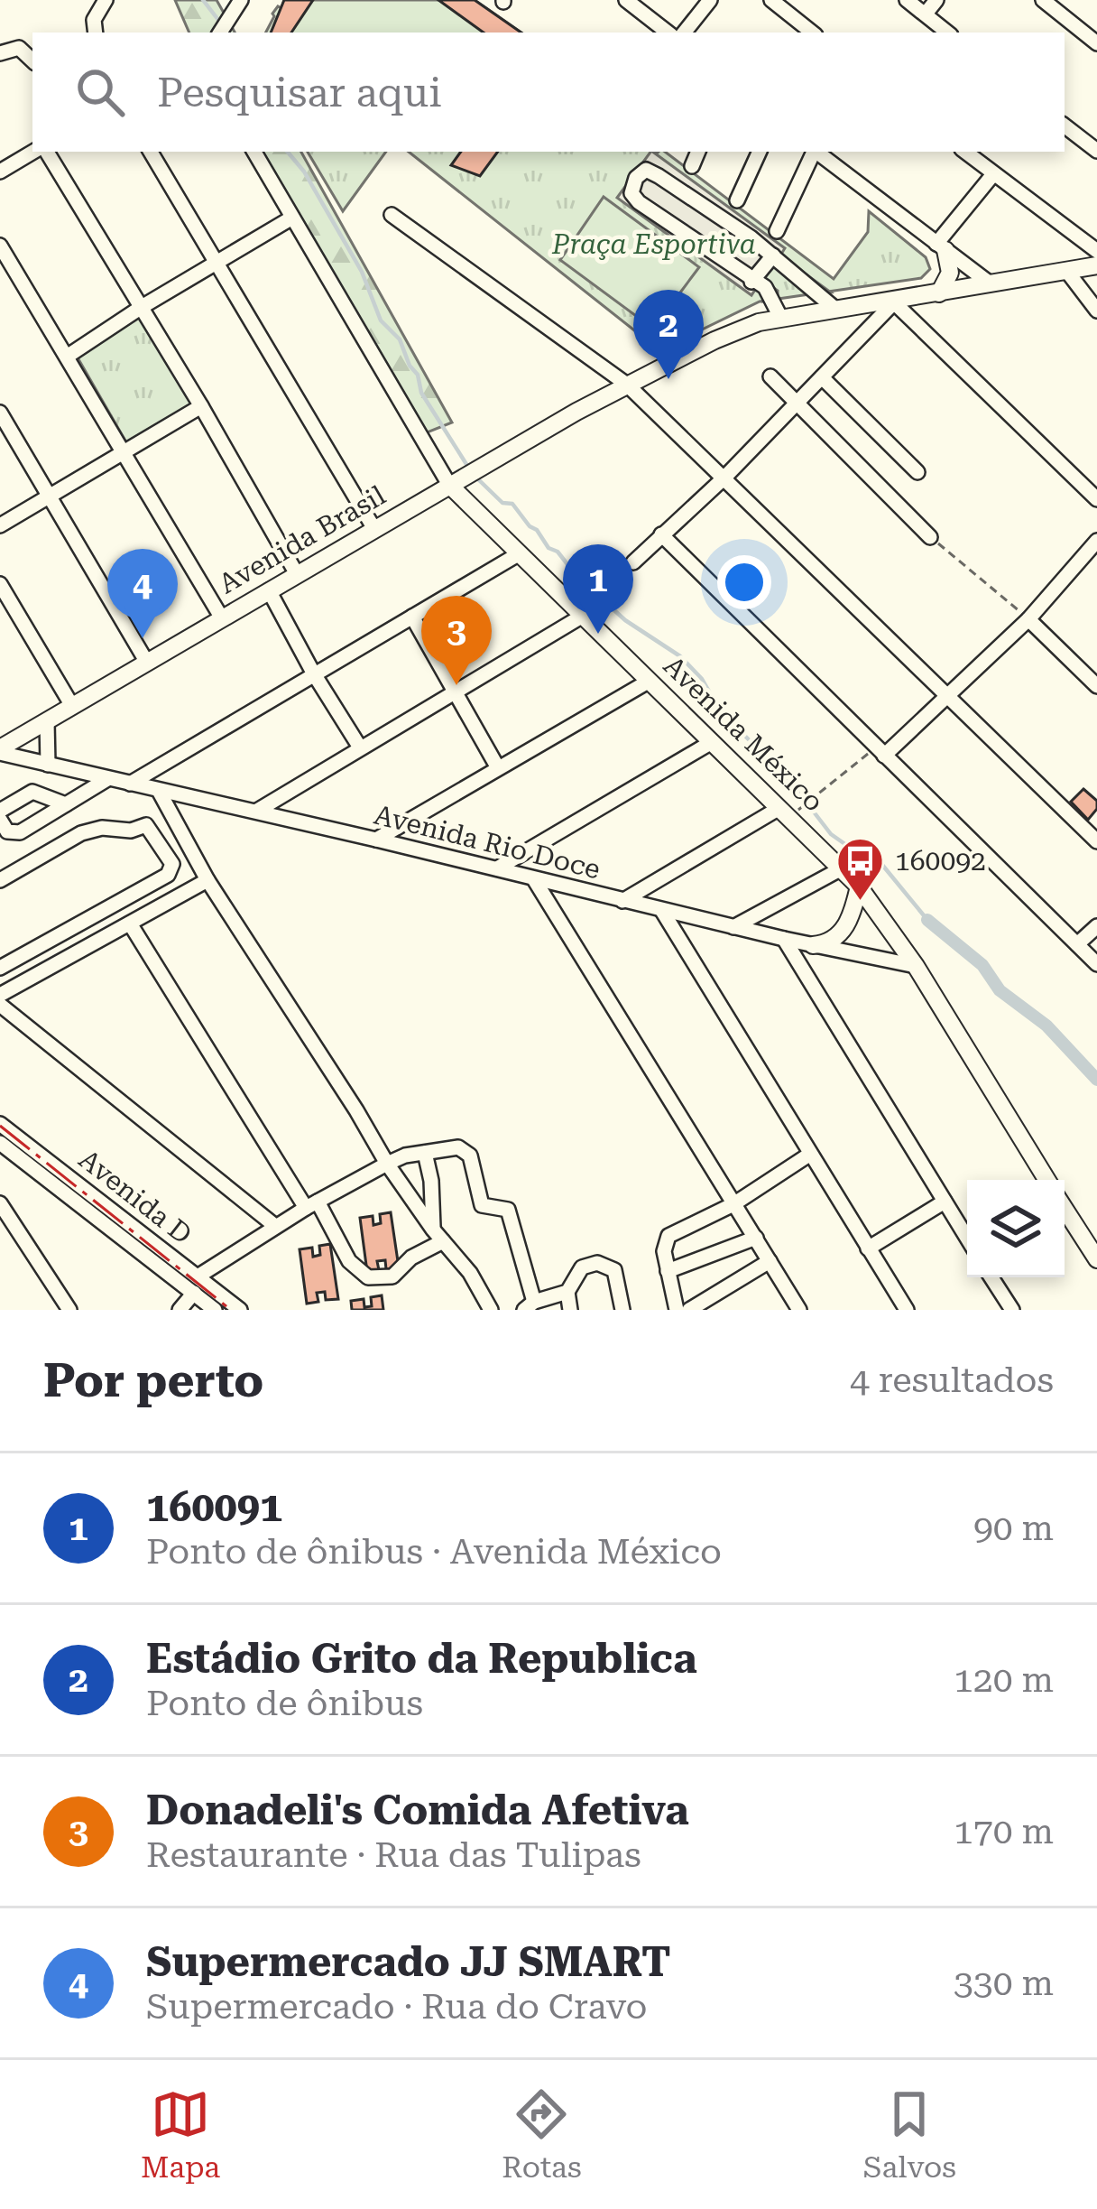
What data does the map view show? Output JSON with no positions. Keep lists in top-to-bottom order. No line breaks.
{"streets":{"main road":["Avenida Brasil","Avenida México"],"street":["Avenida Rio Doce","Avenida D"]},"crossings":[["Avenida Brasil","Avenida México"],["Avenida Brasil","Avenida Rio Doce"],["Avenida México","Avenida Rio Doce"]],"parks":["Praça Esportiva"],"places":{"bus stop":["160092"]},"page":{"search":"Pesquisar aqui","pins":["2","1","4","3"],"heading":["Por perto","4 resultados"],"list":[{"mark":"1","name":"160091","note":"Ponto de ônibus · Avenida México","value":"90 m"},{"mark":"2","name":"Estádio Grito da Republica","note":"Ponto de ônibus","value":"120 m"},{"mark":"3","name":"Donadeli's Comida Afetiva","note":"Restaurante · Rua das Tulipas","value":"170 m"},{"mark":"4","name":"Supermercado JJ SMART","note":"Supermercado · Rua do Cravo","value":"330 m"}],"nav":["Mapa","Rotas","Salvos"]}}
